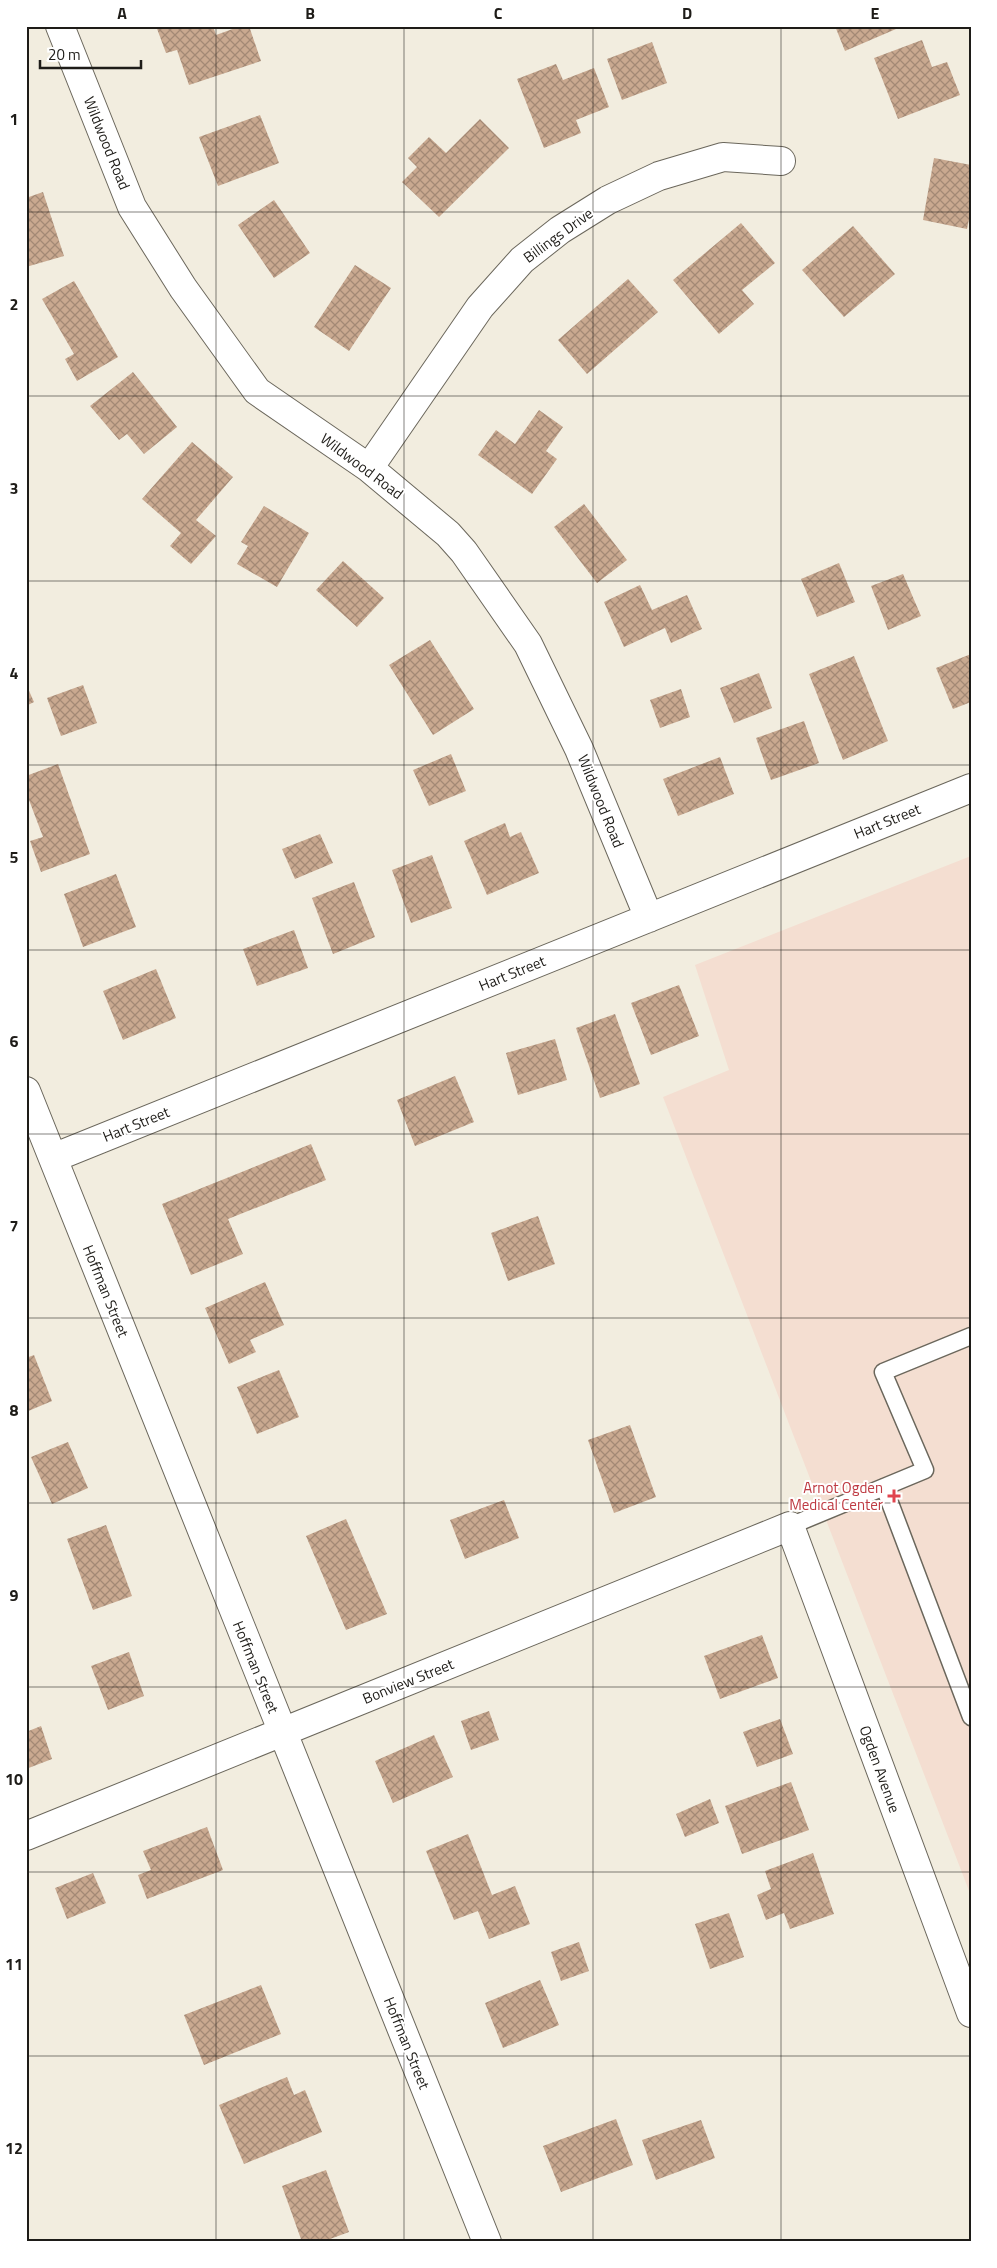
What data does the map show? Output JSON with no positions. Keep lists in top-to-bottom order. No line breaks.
{"streets":{"street":["Wildwood Road","Billings Drive","Hart Street","Hoffman Street","Bonview Street","Ogden Avenue"]},"crossings":[["Wildwood Road","Billings Drive"],["Wildwood Road","Hart Street"],["Hart Street","Hoffman Street"],["Hoffman Street","Bonview Street"],["Bonview Street","Ogden Avenue"]],"places":{"health":["Arnot Ogden Medical Center"]},"scale_bar":"20 m","grid":{"columns":["A","B","C","D","E"],"rows":["1","2","3","4","5","6","7","8","9","10","11","12"]}}
